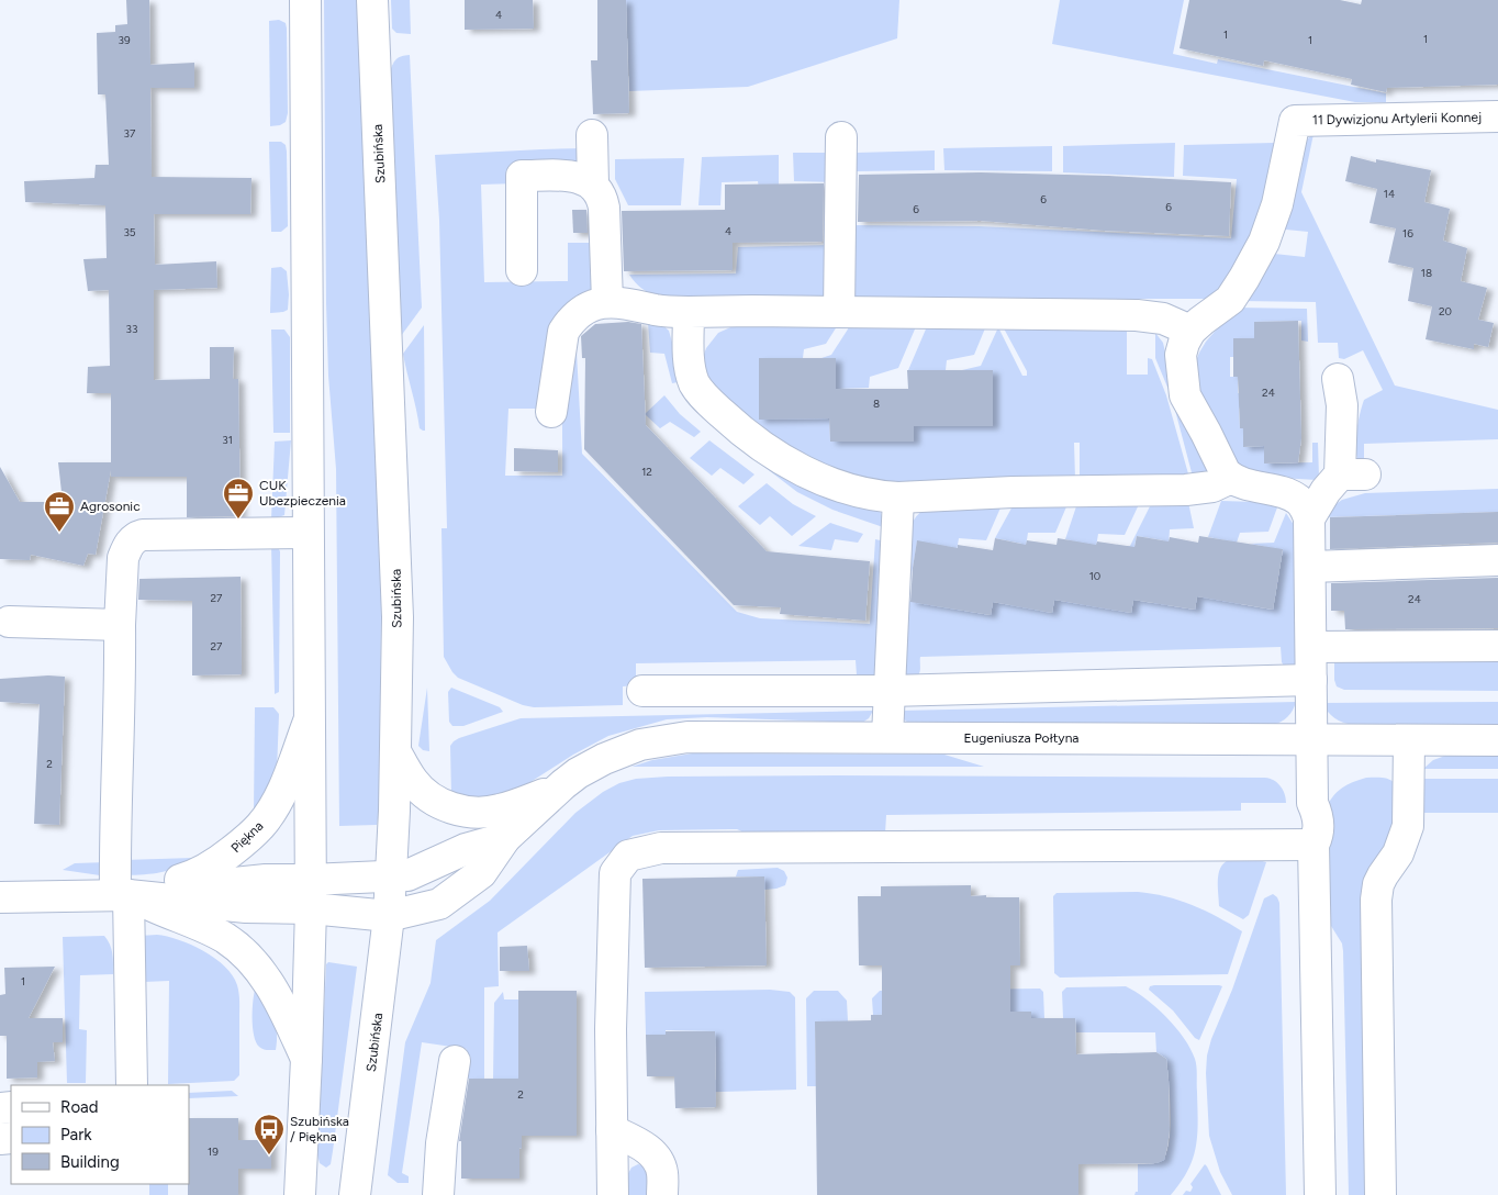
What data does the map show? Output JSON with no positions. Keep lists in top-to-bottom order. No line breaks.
{"streets":{"street":["11 Dywizjonu Artylerii Konnej","Szubińska","Eugeniusza Połtyna","Piękna"]},"crossings":[["Szubińska","Eugeniusza Połtyna"],["Szubińska","Piękna"],["Eugeniusza Połtyna","Piękna"]],"places":{"office":["CUK Ubezpieczenia","Agrosonic"],"bus stop":["Szubińska / Piękna"]},"house_numbers":["4","1","1","39","1","37","14","6","6","6","4","35","16","18","20","33","24","8","31","12","10","27","24","27","2","1","2","19"],"legend":["Road","Park","Building"]}
